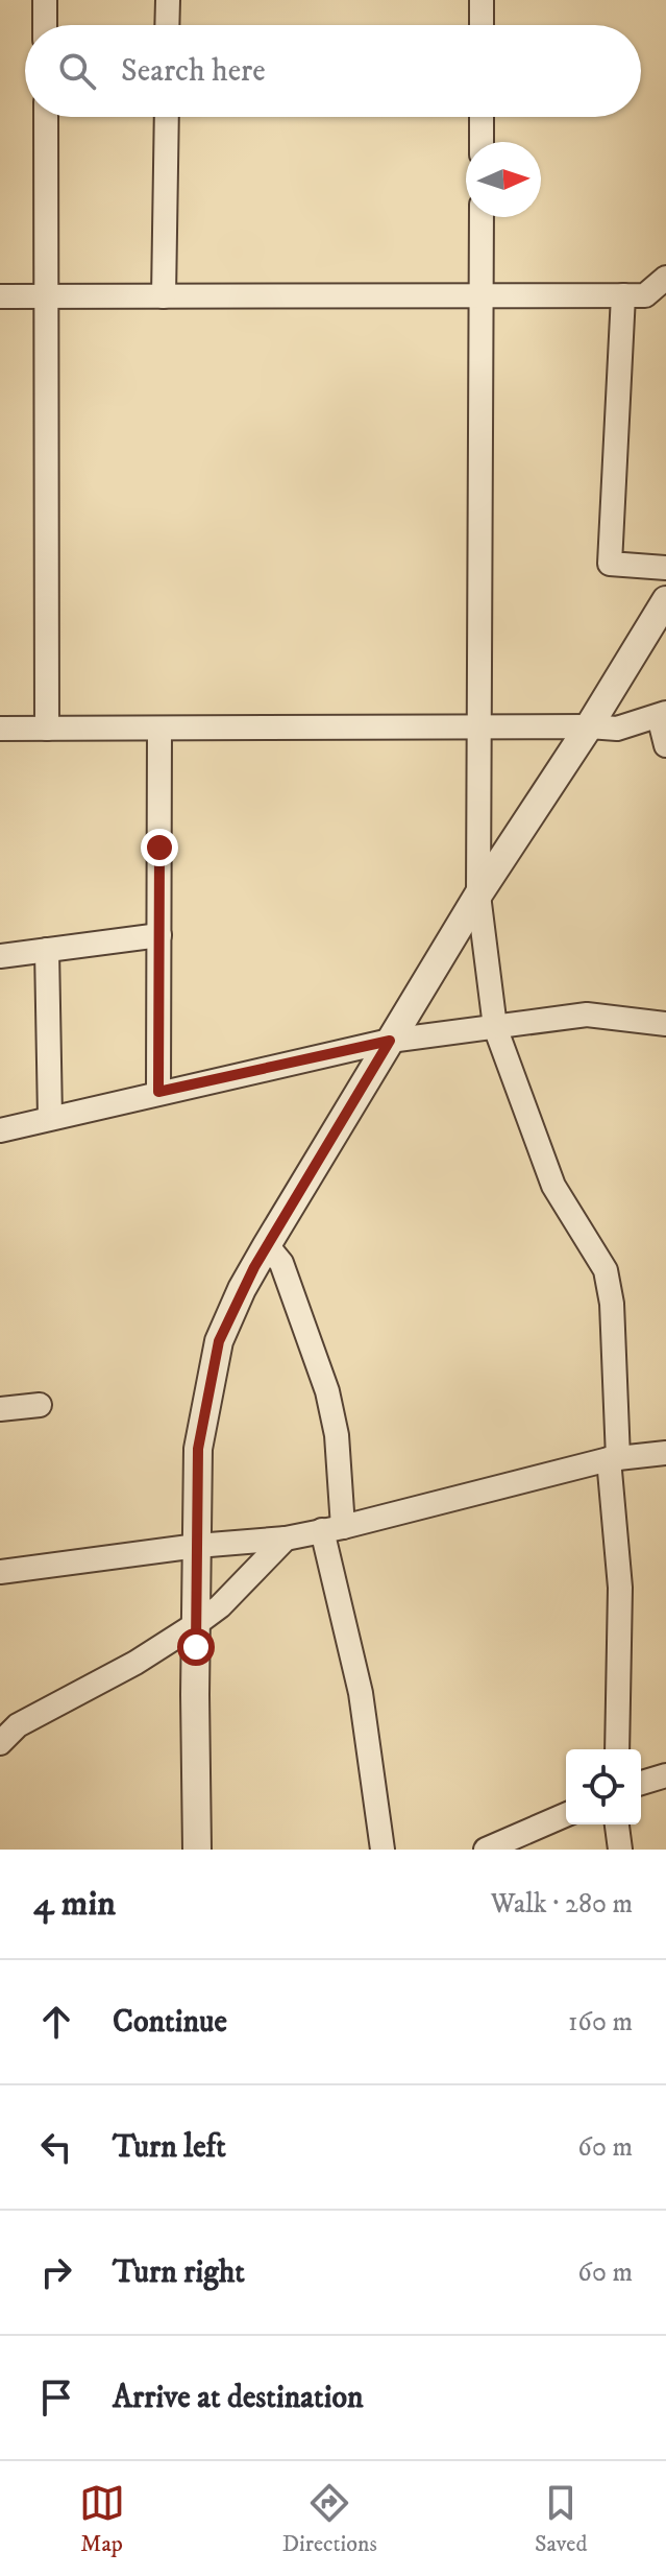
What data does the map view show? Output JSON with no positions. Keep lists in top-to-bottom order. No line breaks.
{"north":"right","page":{"search":"Search here","heading":["4 min","Walk · 280 m"],"list":[["Continue","160 m"],["Turn left","60 m"],["Turn right","60 m"],"Arrive at destination"],"nav":["Map","Directions","Saved"]}}
